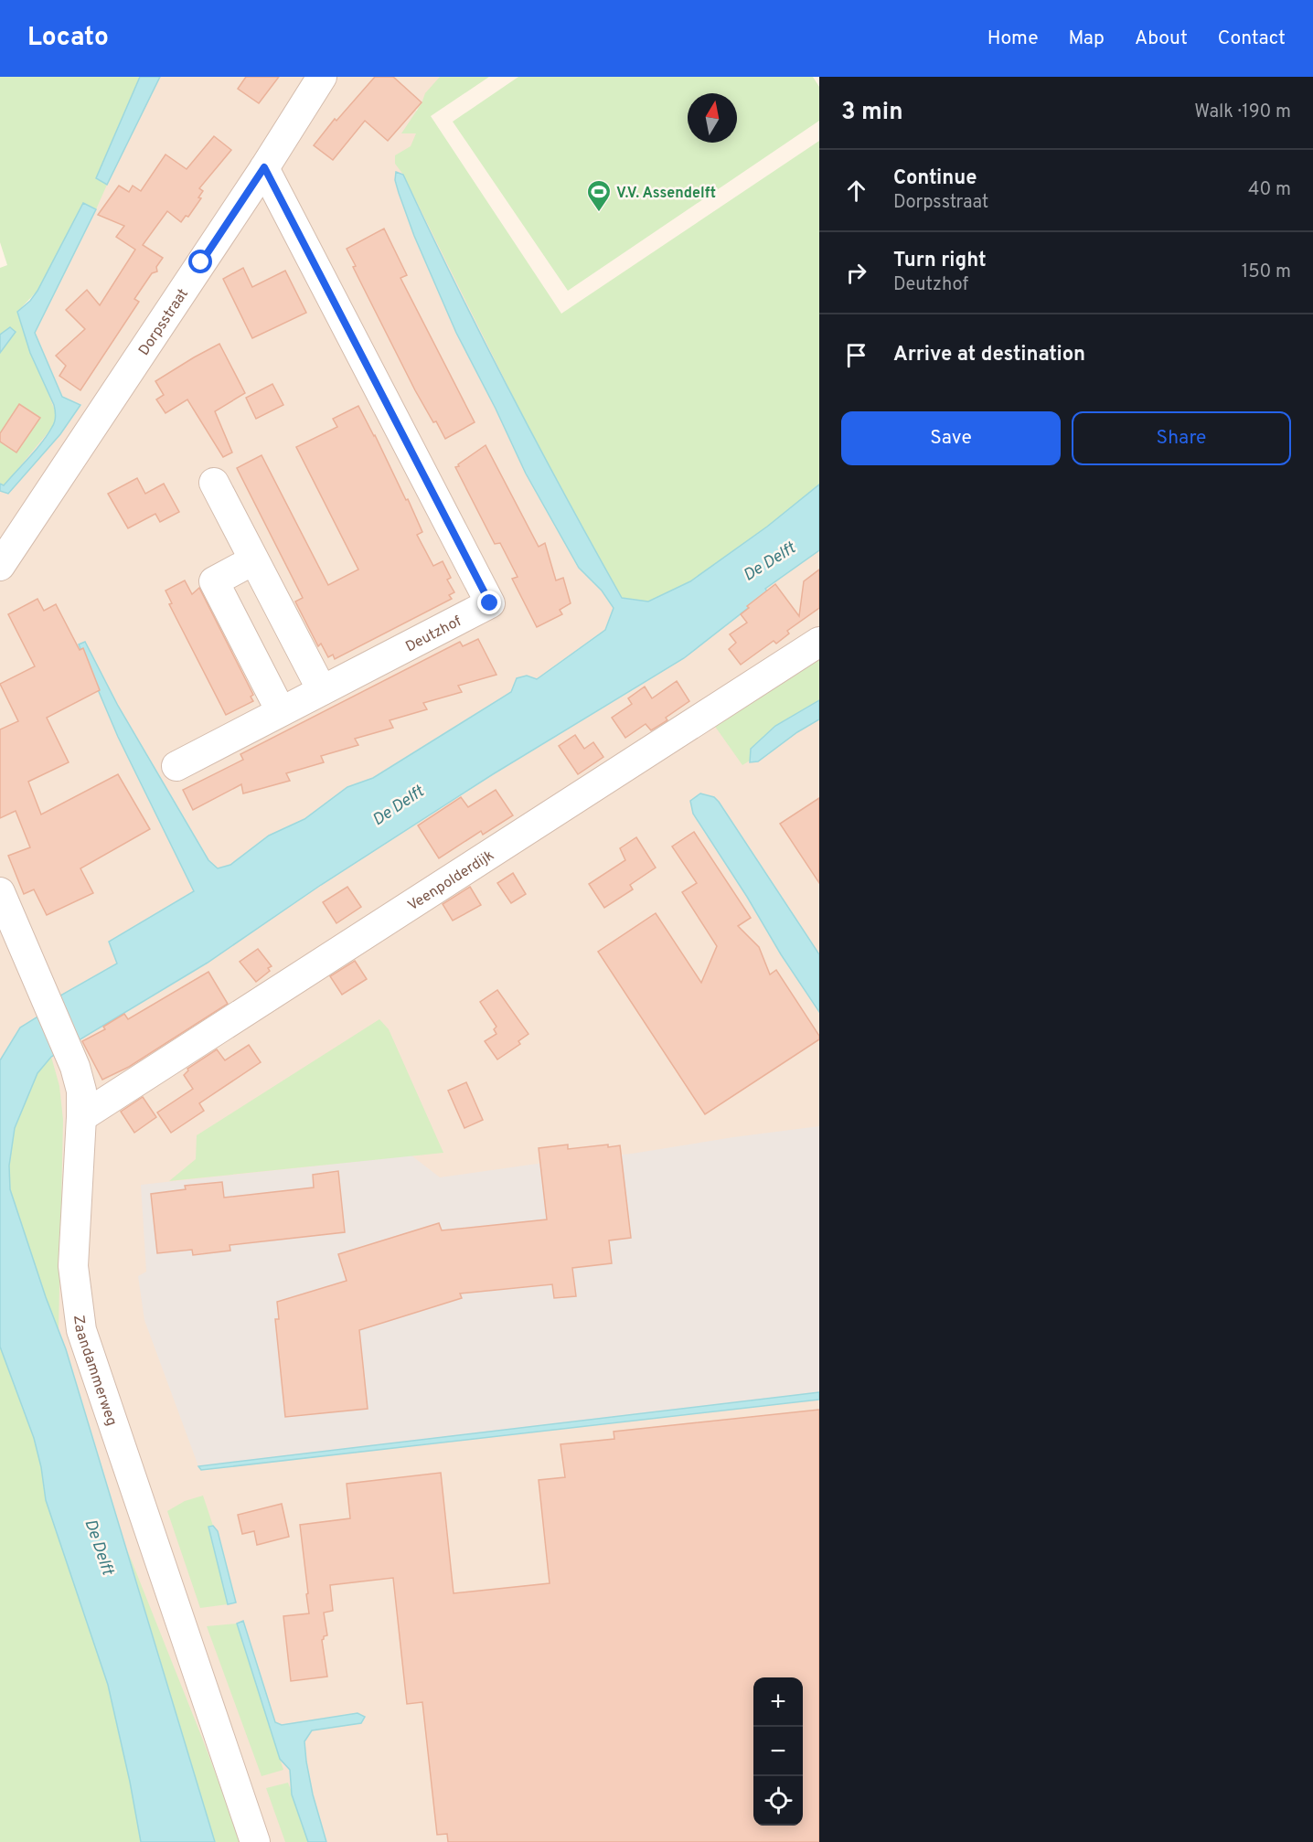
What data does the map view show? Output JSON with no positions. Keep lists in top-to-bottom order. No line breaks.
{"streets":{"street":["Dorpsstraat","Deutzhof","Veenpolderdijk","Zaandammerweg"]},"crossings":[["Dorpsstraat","Deutzhof"],["Veenpolderdijk","Zaandammerweg"]],"water":["De Delft"],"places":{"sports":["V.V. Assendelft"]},"north":"top","page":{"header":"Locato","nav":["Home","Map","About","Contact"],"heading":["3 min","Walk · 190 m"],"list":[["Continue","Dorpsstraat","40 m"],["Turn right","Deutzhof","150 m"],"Arrive at destination"],"buttons":["Save","Share"],"map_buttons":["+","−"]}}
